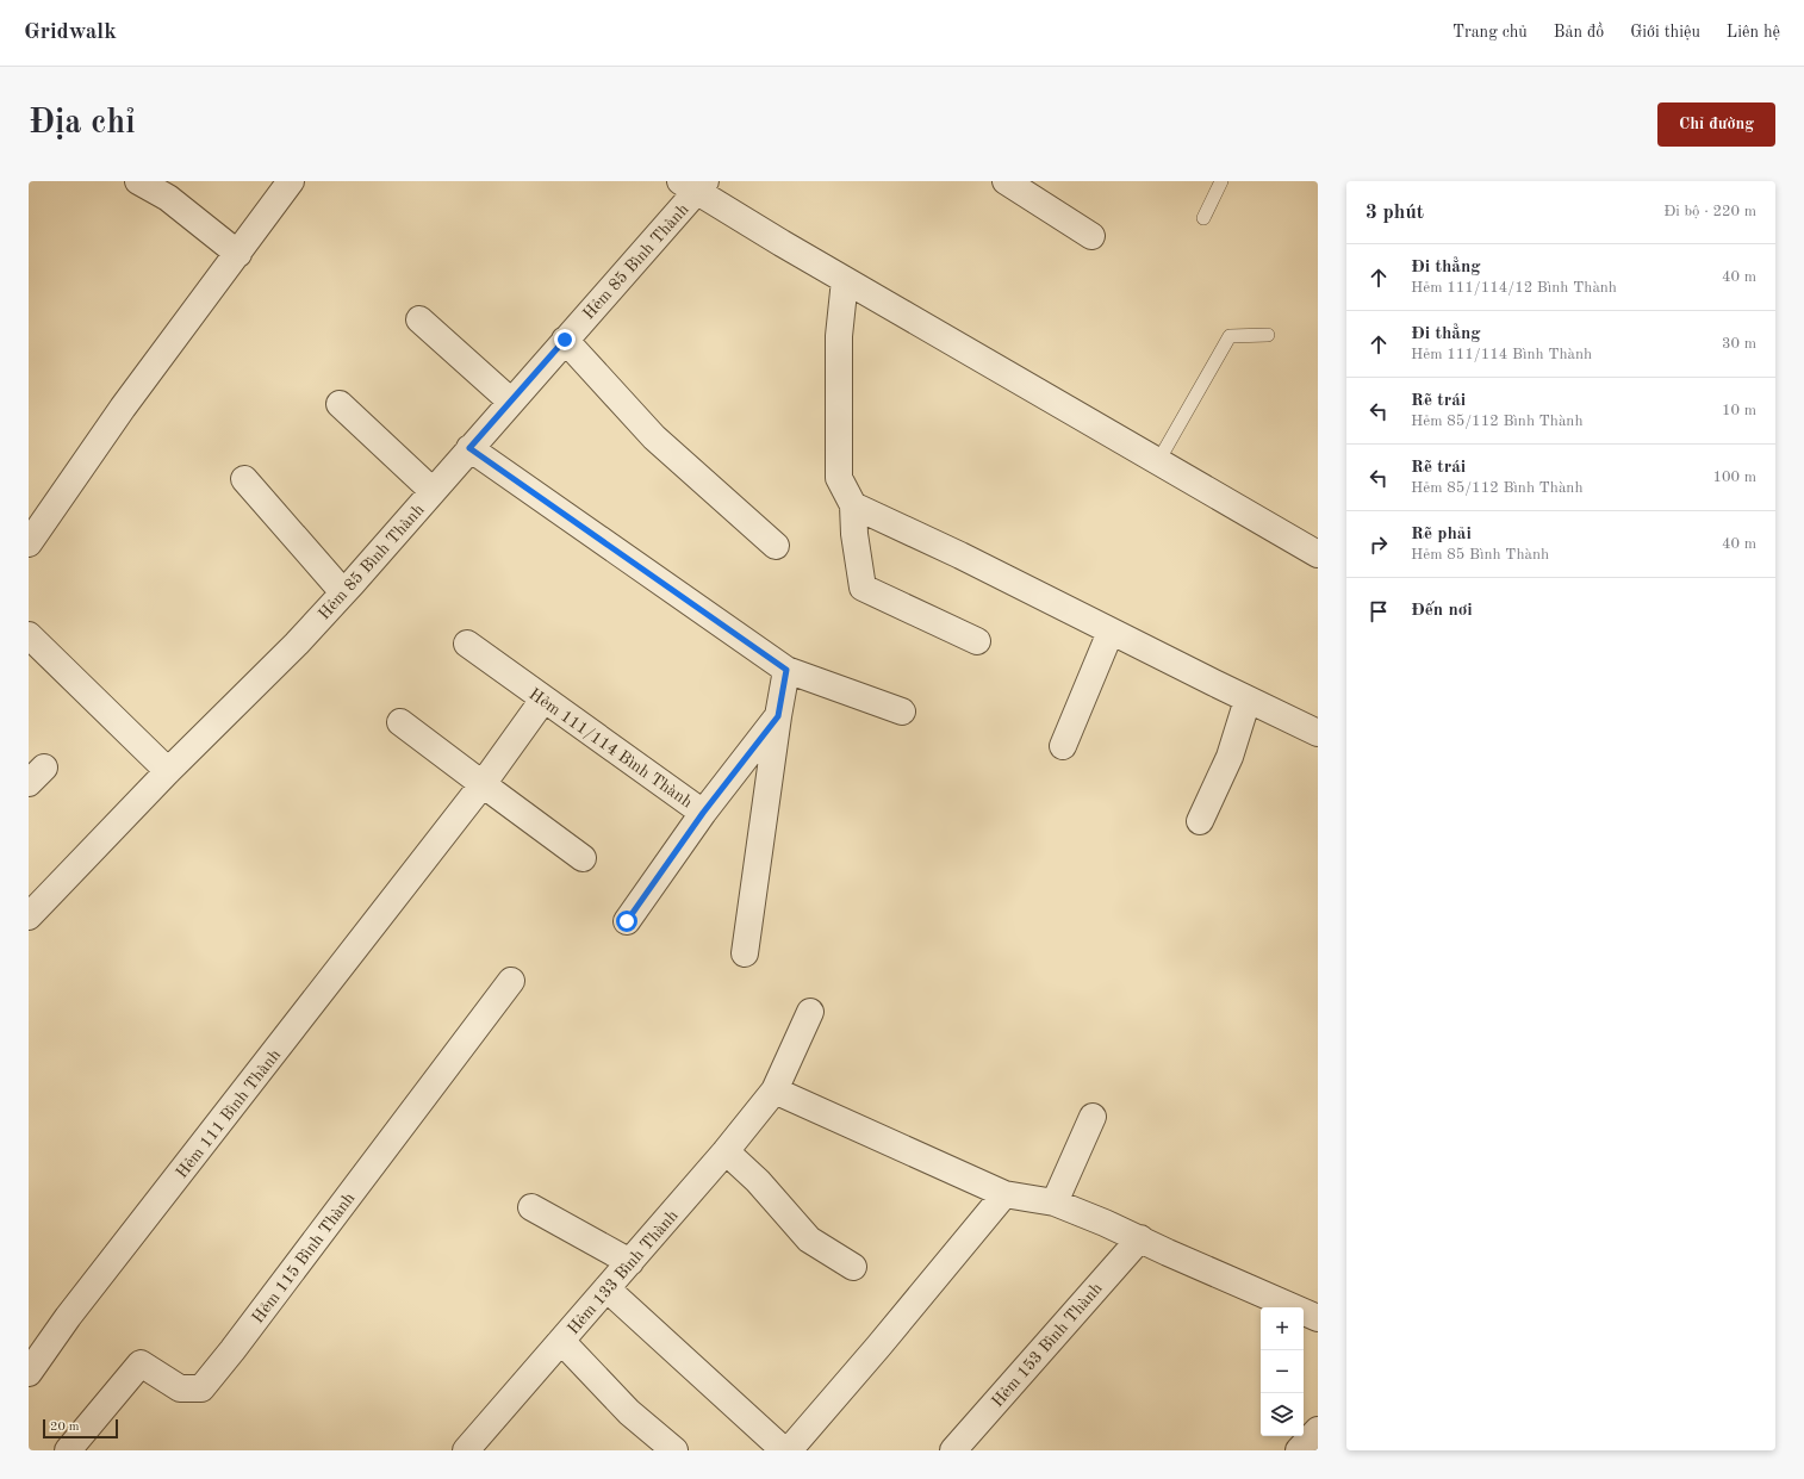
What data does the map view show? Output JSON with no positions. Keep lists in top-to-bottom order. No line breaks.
{"streets":{"street":["Hẻm 85 Bình Thành","Hẻm 111/114 Bình Thành","Hẻm 111 Bình Thành","Hẻm 115 Bình Thành","Hẻm 133 Bình Thành","Hẻm 153 Bình Thành"]},"scale_bar":"20 m","page":{"header":"Gridwalk","nav":["Trang chủ","Bản đồ","Giới thiệu","Liên hệ"],"buttons":"Chỉ đường","title":"Địa chỉ","heading":["3 phút","Đi bộ · 220 m"],"list":[["Đi thẳng","Hẻm 111/114/12 Bình Thành","40 m"],["Đi thẳng","Hẻm 111/114 Bình Thành","30 m"],["Rẽ trái","Hẻm 85/112 Bình Thành","10 m"],["Rẽ trái","Hẻm 85/112 Bình Thành","100 m"],["Rẽ phải","Hẻm 85 Bình Thành","40 m"],"Đến nơi"],"map_buttons":["+","−"],"scale":"20 m"}}
